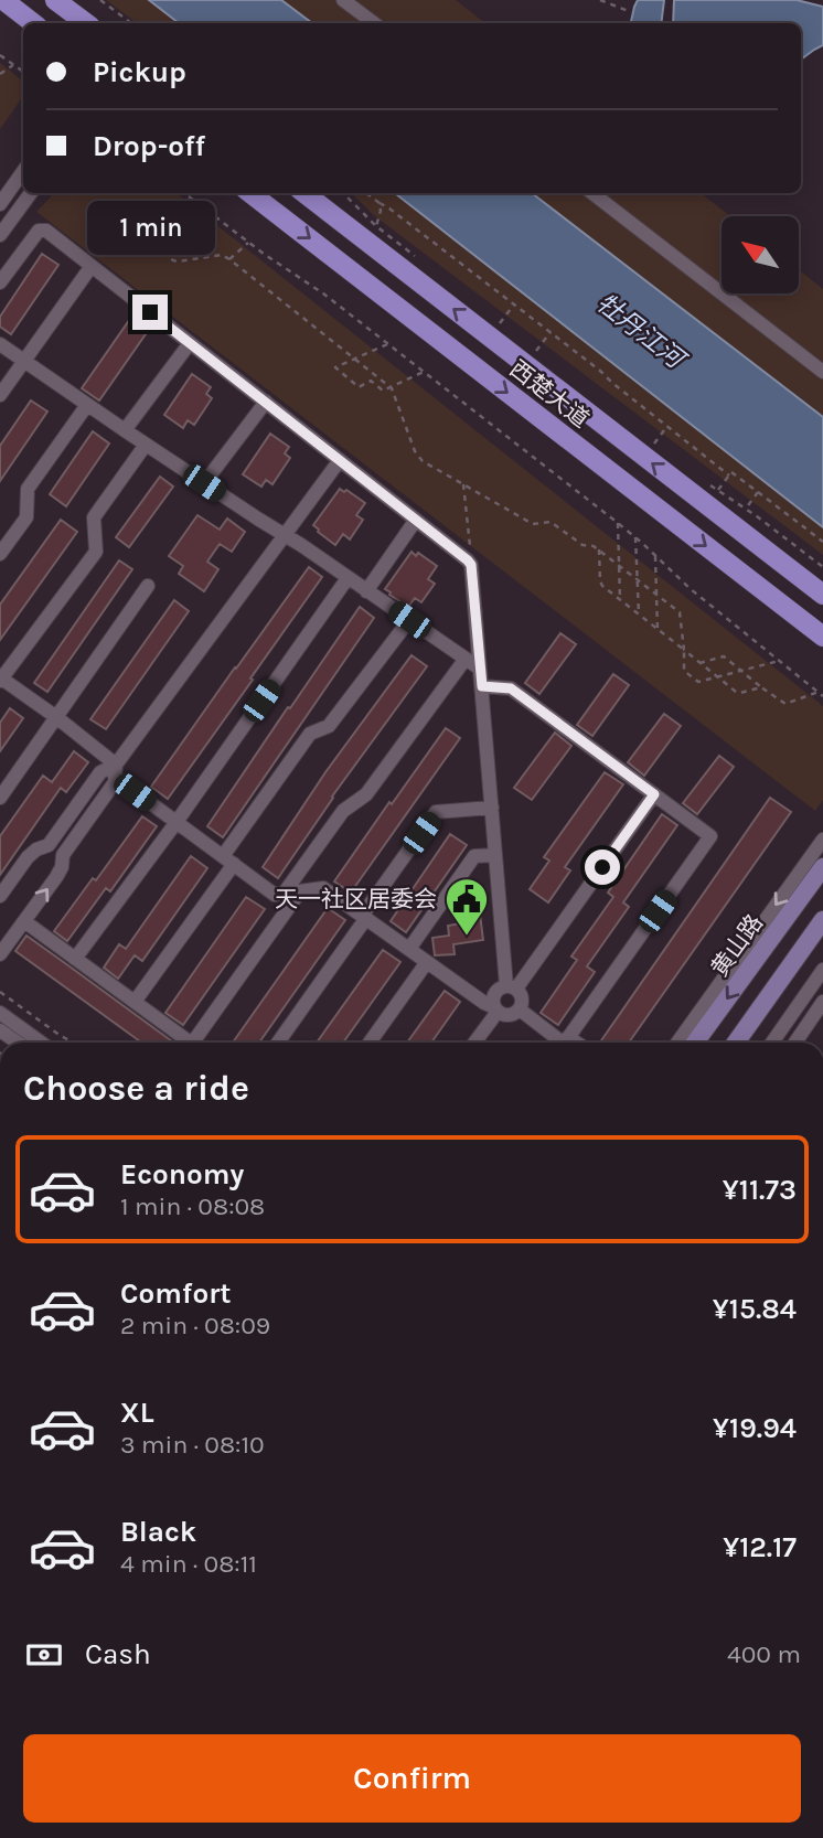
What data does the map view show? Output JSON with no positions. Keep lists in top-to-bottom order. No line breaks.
{"streets":{"highway":["西楚大道"],"main road":["黄山路"]},"water":["牡丹江河"],"places":{"public building":["天一社区居委会"]},"north":"top left","page":{"banner":["Pickup","Drop-off"],"bubble":"1 min","heading":"Choose a ride","list":[{"name":"Economy","note":"1 min · 08:08","value":"¥11.73"},{"name":"Comfort","note":"2 min · 08:09","value":"¥15.84"},{"name":"XL","note":"3 min · 08:10","value":"¥19.94"},{"name":"Black","note":"4 min · 08:11","value":"¥12.17"}],"pay":["Cash","400 m"],"buttons":"Confirm"}}
